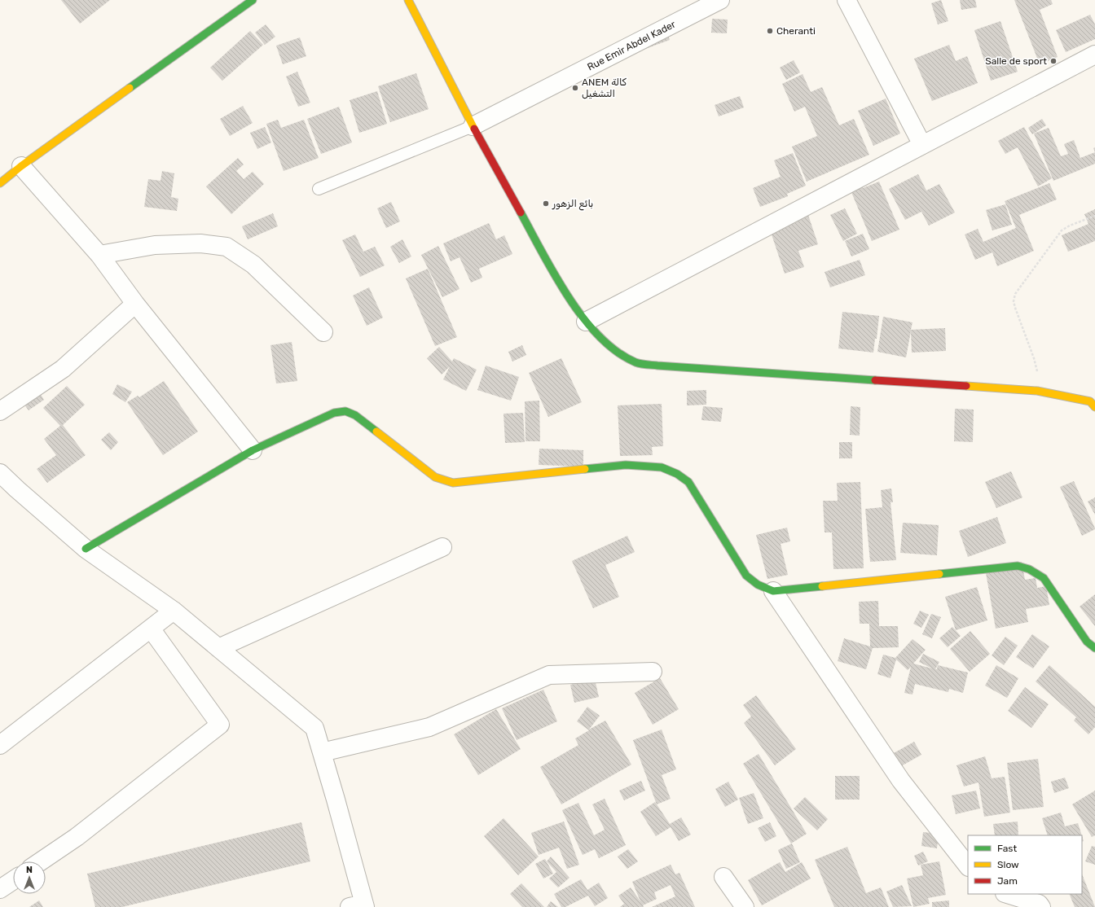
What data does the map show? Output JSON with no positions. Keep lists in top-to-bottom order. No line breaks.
{"streets":{"street":["Rue Emir Abdel Kader"]},"places":["Cheranti","Salle de sport","ANEM كالة التشغيل","بائع الزهور"],"legend":["Fast","Slow","Jam"],"north":"top"}
